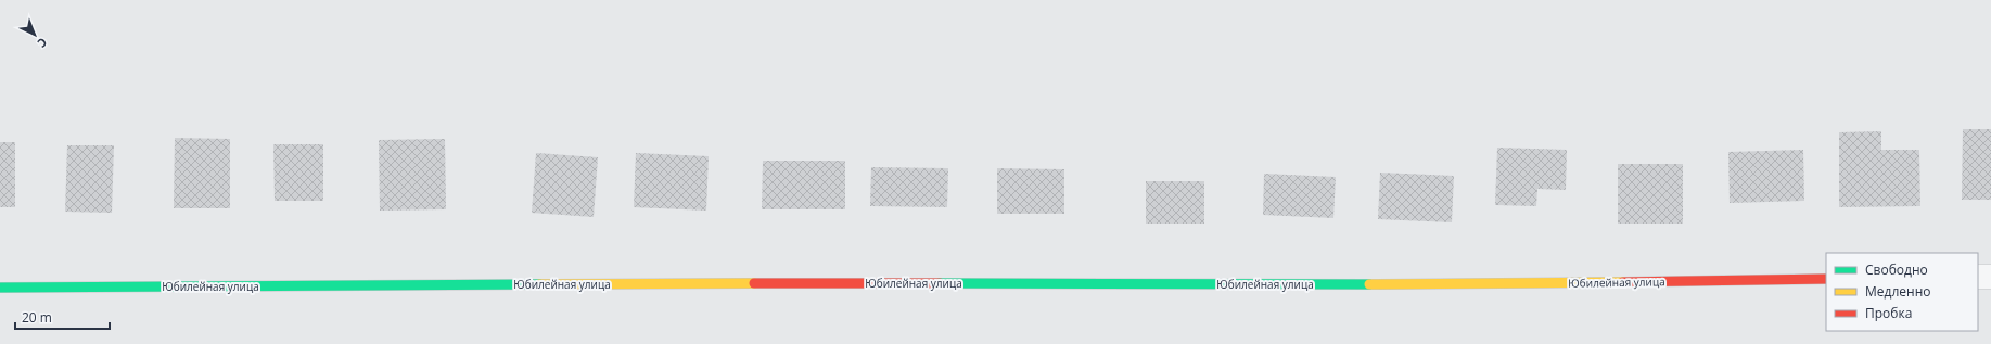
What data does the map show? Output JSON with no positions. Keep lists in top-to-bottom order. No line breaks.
{"streets":{"street":["Юбилейная улица"]},"legend":["Свободно","Медленно","Пробка"],"scale_bar":"20 m","north":"bottom right"}
